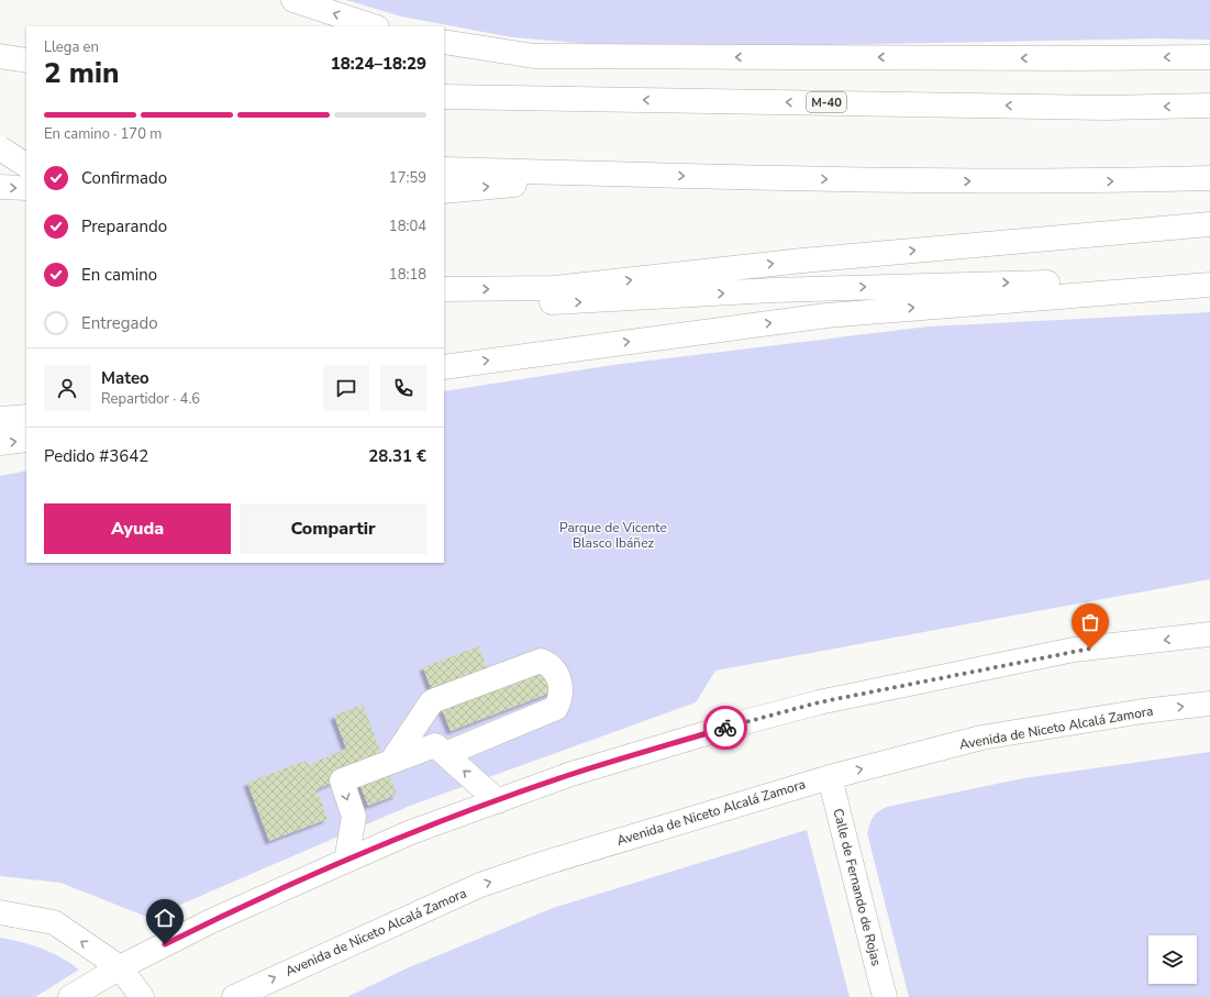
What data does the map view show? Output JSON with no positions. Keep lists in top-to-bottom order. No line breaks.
{"streets":{"main road":["M-40","Avenida de Niceto Alcalá Zamora","Calle de Fernando de Rojas"]},"crossings":[["Avenida de Niceto Alcalá Zamora","Calle de Fernando de Rojas"]],"parks":["Parque de Vicente Blasco Ibáñez"],"page":{"heading":["2 min","Llega en","18:24–18:29"],"panel":["Mateo","Repartidor · 4.6","Pedido #3642","28.31 €"],"bar":"En camino · 170 m","list":[["Confirmado","17:59"],["Preparando","18:04"],["En camino","18:18"],"Entregado"],"buttons":["Ayuda","Compartir"]}}
